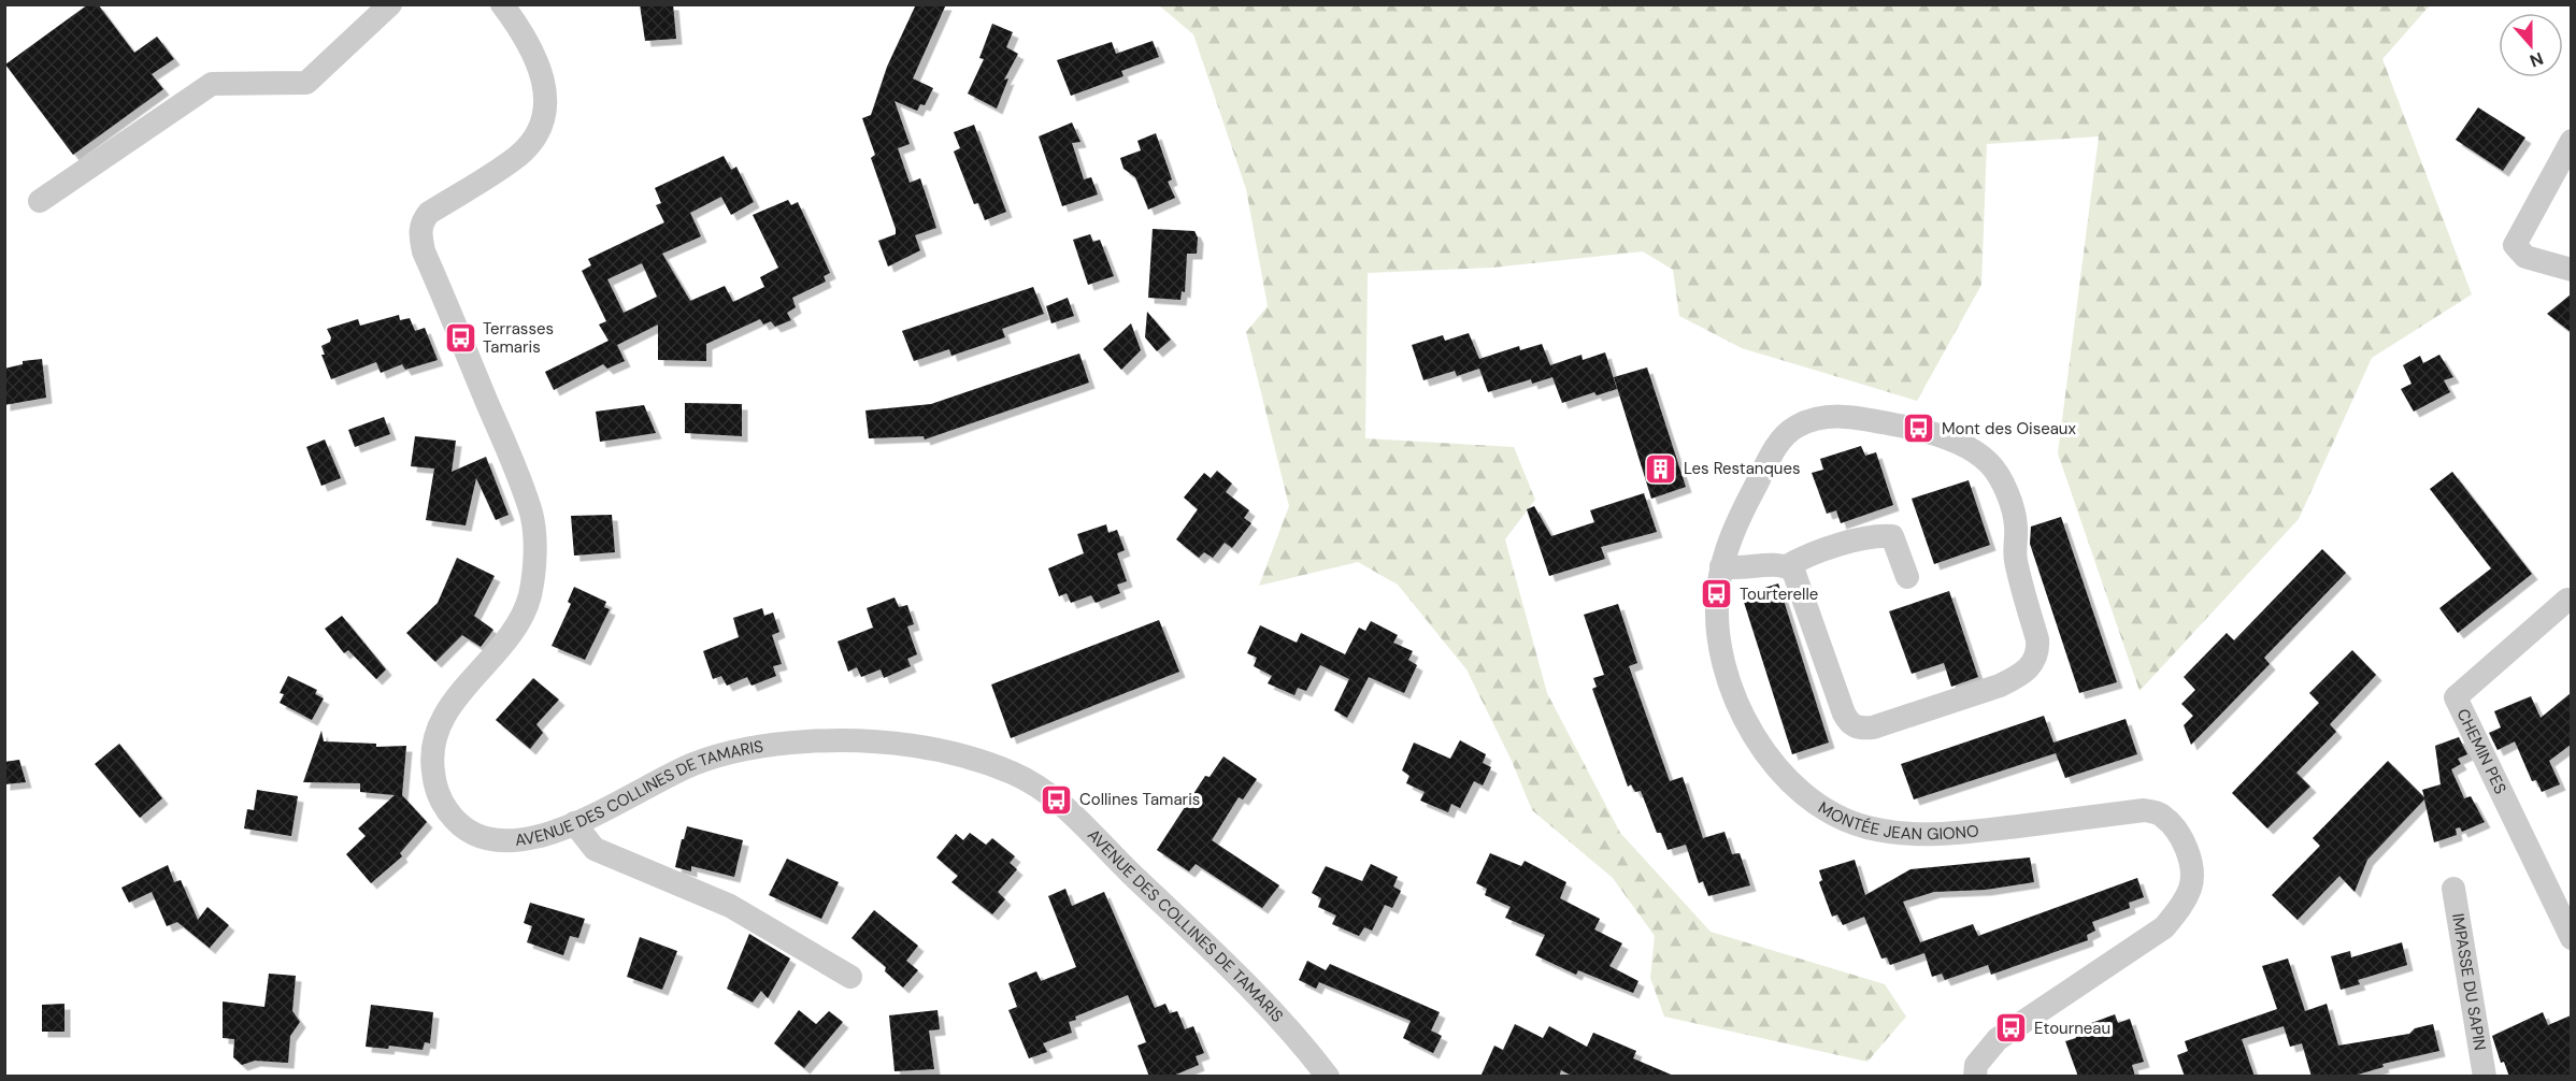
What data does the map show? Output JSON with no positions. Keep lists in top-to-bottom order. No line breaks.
{"streets":{"street":["CHEMIN PES","AVENUE DES COLLINES DE TAMARIS","MONTÉE JEAN GIONO","IMPASSE DU SAPIN"]},"places":{"bus stop":["Terrasses Tamaris","Mont des Oiseaux","Tourterelle","Collines Tamaris","Etourneau"],"building":["Les Restanques"]},"north":"bottom"}
